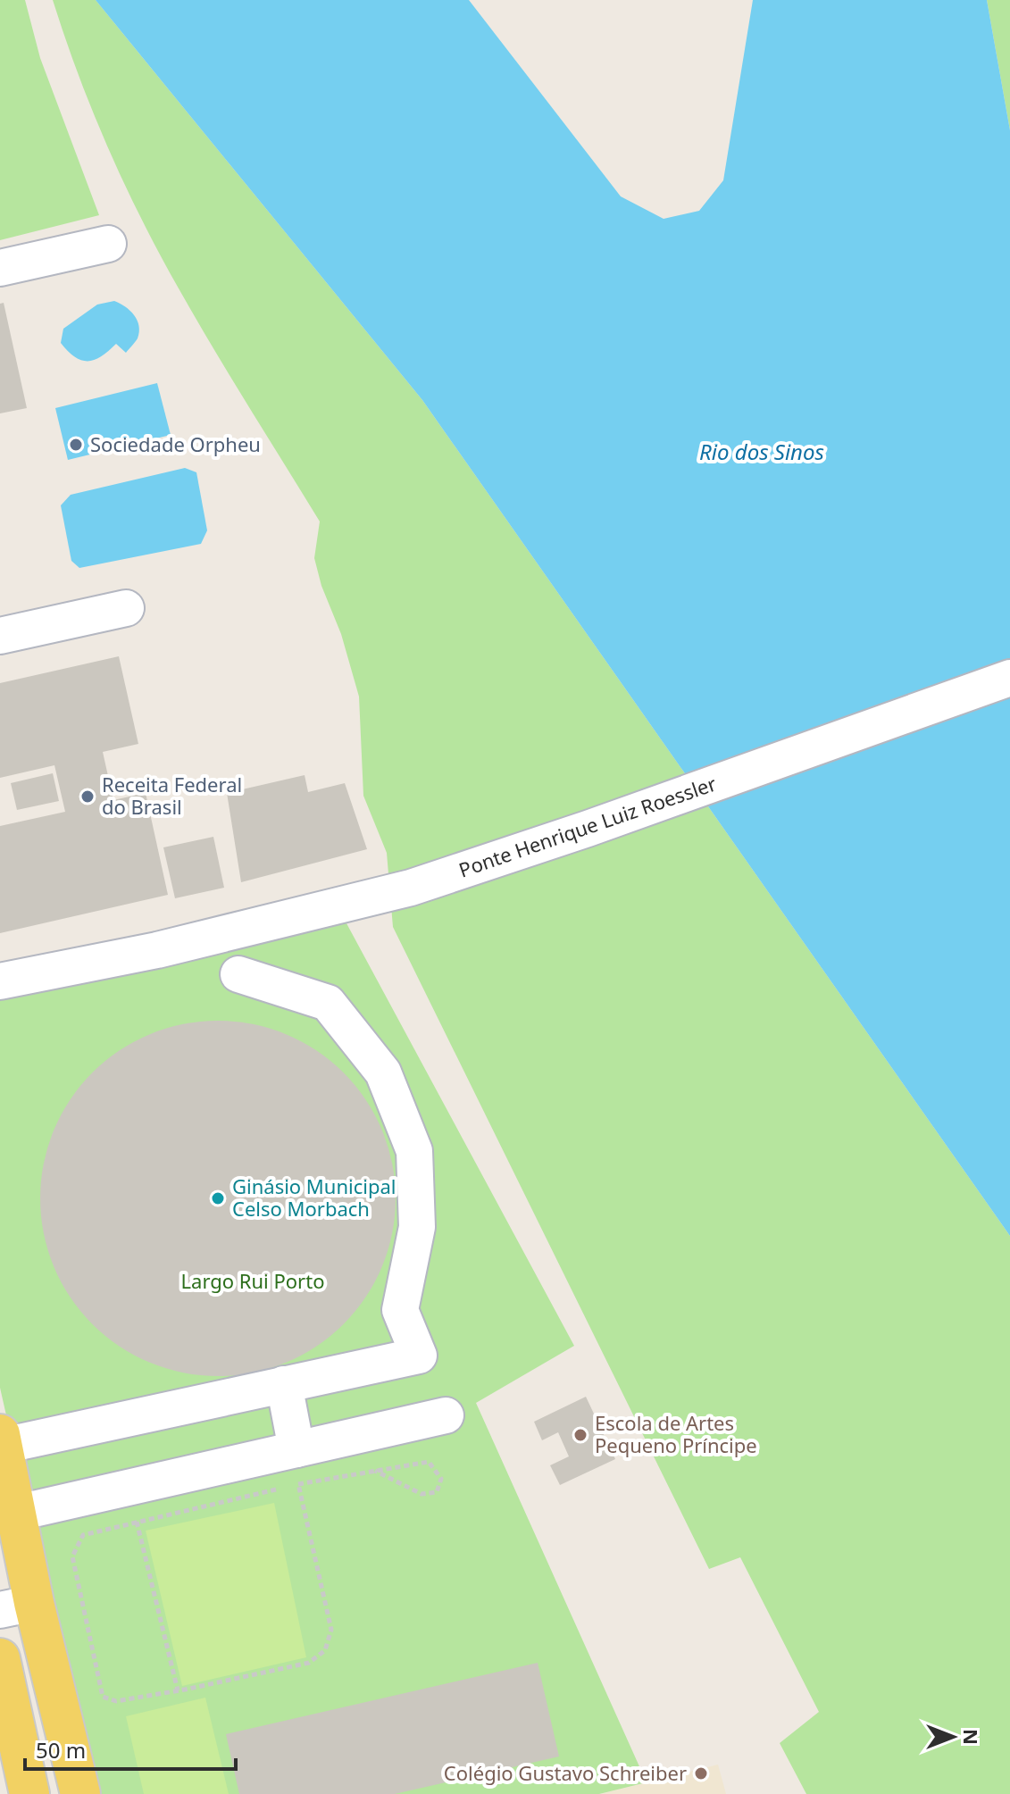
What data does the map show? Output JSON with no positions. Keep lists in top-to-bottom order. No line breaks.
{"streets":{"street":["Ponte Henrique Luiz Roessler"]},"water":["Rio dos Sinos"],"parks":["Largo Rui Porto"],"places":["Sociedade Orpheu","Receita Federal do Brasil","Ginásio Municipal Celso Morbach","Escola de Artes Pequeno Príncipe","Colégio Gustavo Schreiber"],"scale_bar":"50 m","north":"right"}
